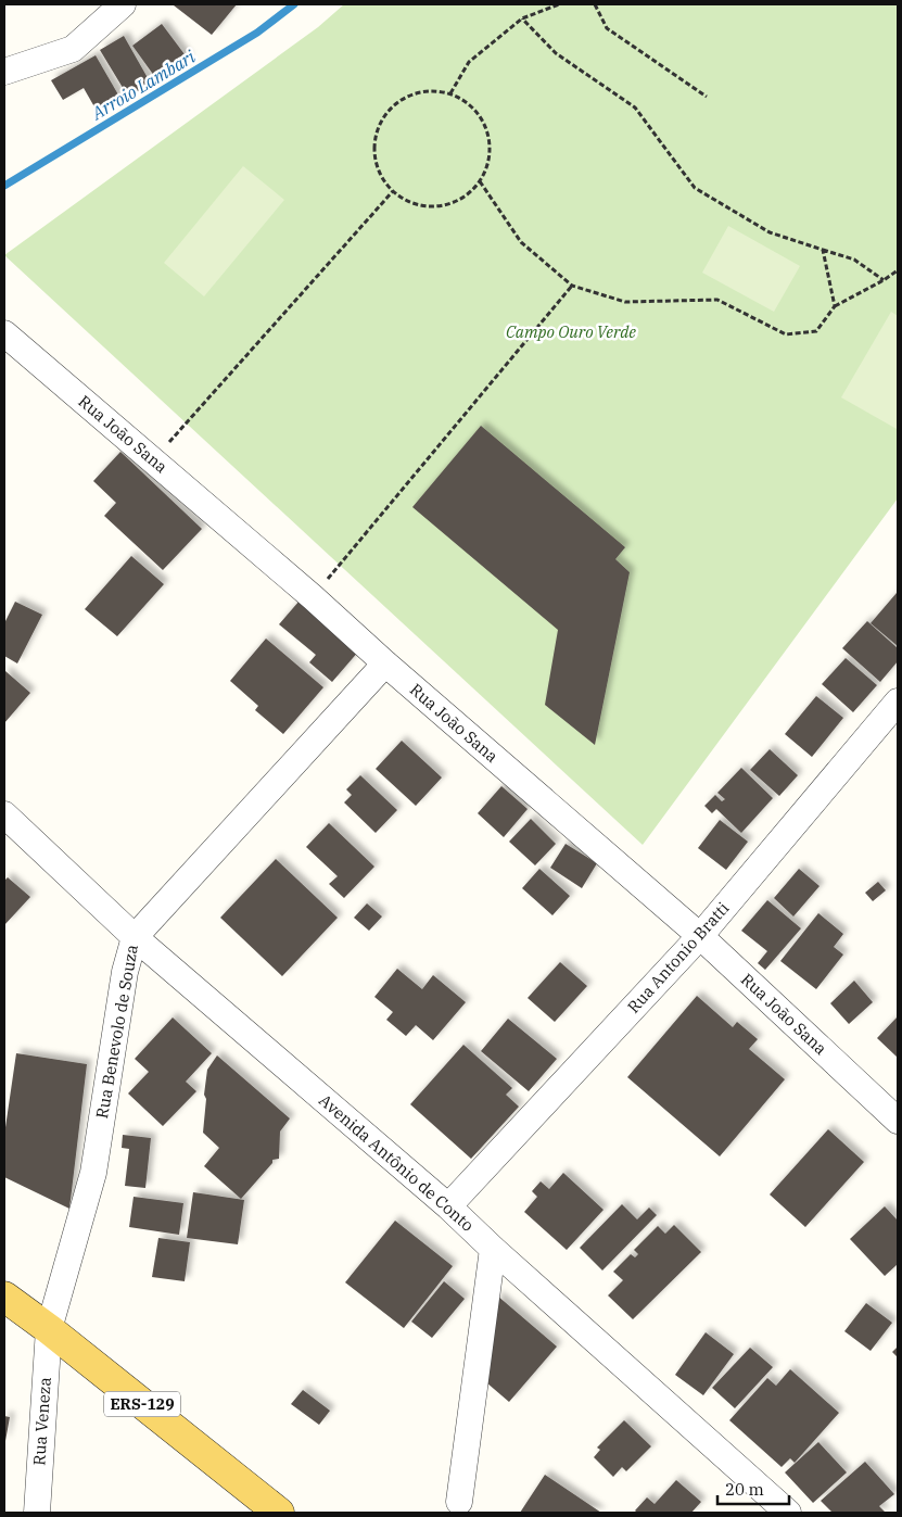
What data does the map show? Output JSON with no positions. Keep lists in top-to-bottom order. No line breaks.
{"streets":{"main road":["ERS-129"],"street":["Rua João Sana","Rua Antonio Bratti","Rua Benevolo de Souza","Avenida Antônio de Conto","Rua Veneza"]},"crossings":[["Rua João Sana","Rua Antonio Bratti"],["Rua João Sana","Rua Benevolo de Souza"],["Rua Antonio Bratti","Avenida Antônio de Conto"],["Rua Benevolo de Souza","Avenida Antônio de Conto"],["Rua Benevolo de Souza","ERS-129"],["Rua Benevolo de Souza","Rua Veneza"],["ERS-129","Rua Veneza"]],"water":["Arroio Lambari"],"parks":["Campo Ouro Verde"],"scale_bar":"20 m"}
